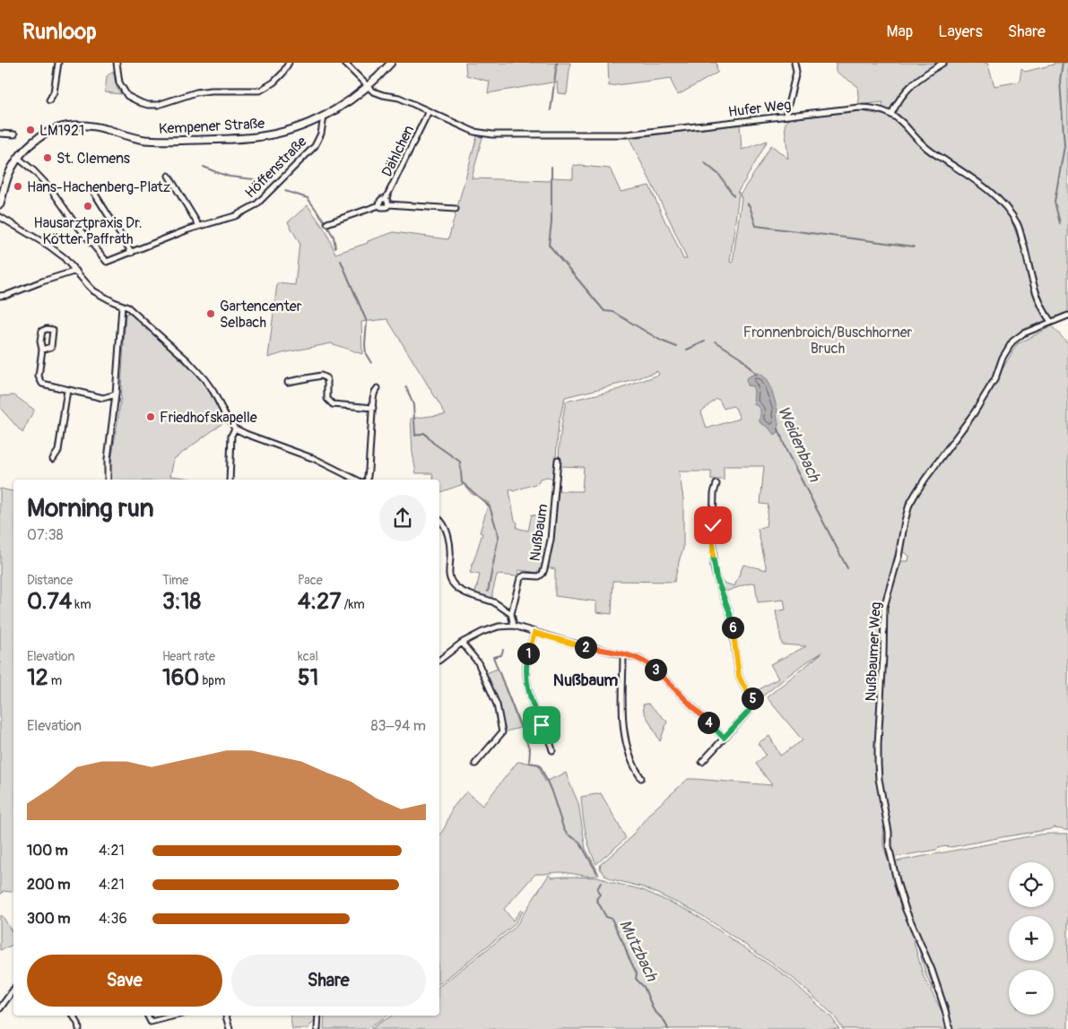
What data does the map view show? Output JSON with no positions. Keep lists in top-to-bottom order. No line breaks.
{"streets":{"main road":["Kempener Straße"],"street":["Hufer Weg","Dählchen","Höffenstraße","Nußbaum","Nußbaumer Weg"]},"crossings":[["Hufer Weg","Kempener Straße"],["Hufer Weg","Dählchen"],["Hufer Weg","Nußbaumer Weg"],["Kempener Straße","Höffenstraße"]],"districts":["Nußbaum"],"water":["Weidenbach","Mutzbach"],"parks":["Fronnenbroich/Buschhorner Bruch"],"places":["LM1921","St. Clemens","Hans-Hachenberg-Platz","Hausarztpraxis Dr. Kötter Paffrath","Gartencenter Selbach","Friedhofskapelle"],"page":{"header":"Runloop","nav":["Map","Layers","Share"],"heading":["Morning run","07:38"],"stats":[["Distance","0.74 km"],["Time","3:18"],["Pace","4:27 /km"],["Elevation","12 m"],["Heart rate","160 bpm"],["kcal","51"]],"pins":["6","2","1","3","5","4"],"chart":["Elevation","83–94 m"],"list":[{"name":"100 m","note":"4:21"},{"name":"200 m","note":"4:21"},{"name":"300 m","note":"4:36"}],"map_buttons":["+","−"],"buttons":["Save","Share"]}}
